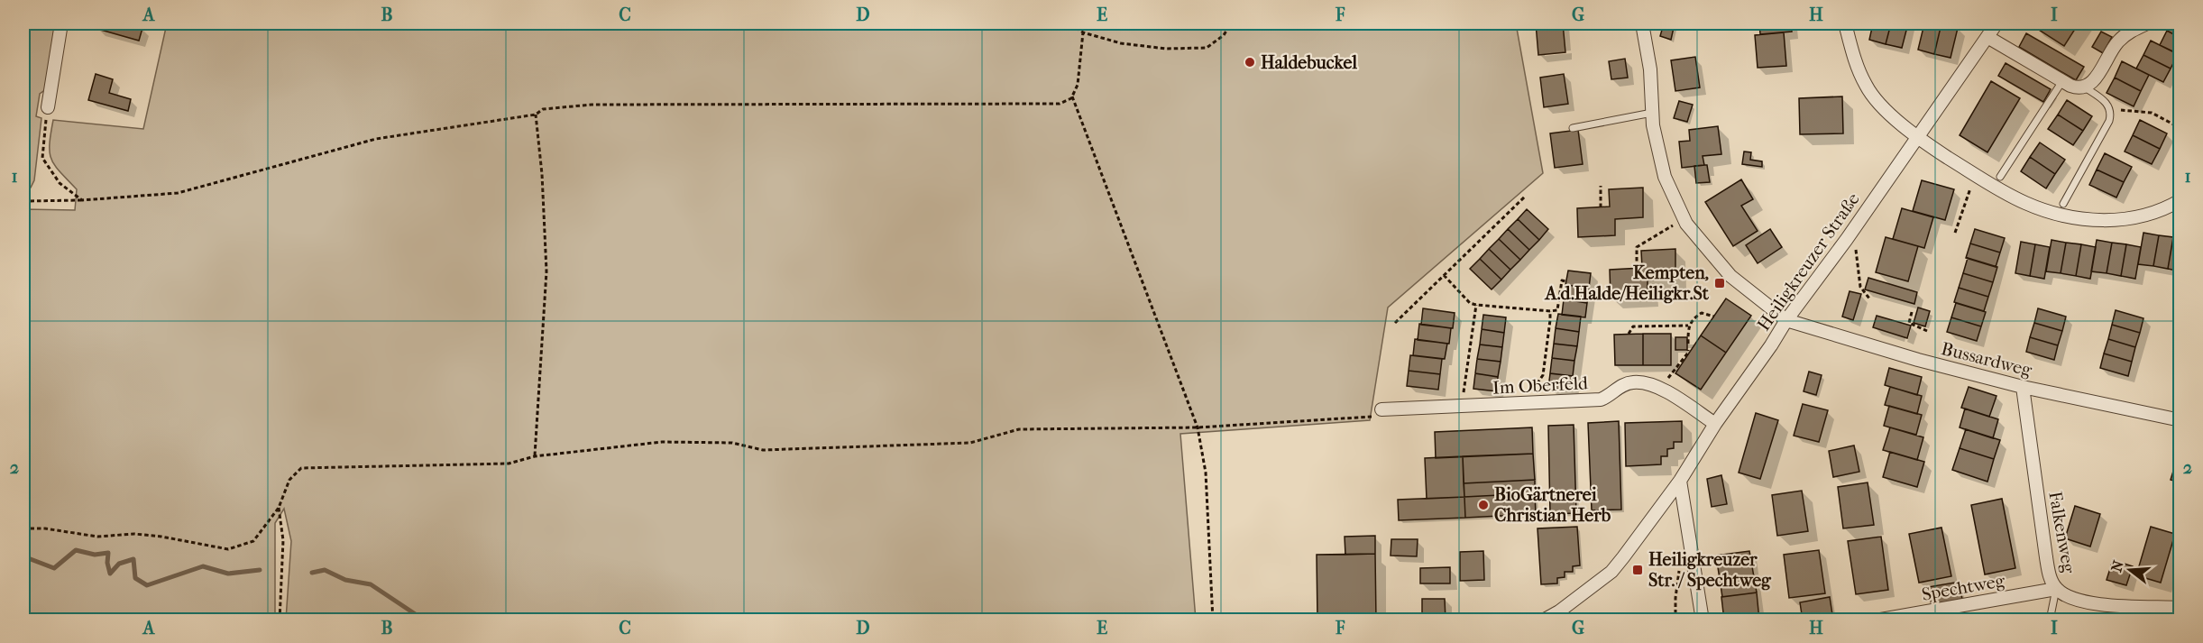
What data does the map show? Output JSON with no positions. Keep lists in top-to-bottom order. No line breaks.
{"streets":{"street":["Heiligkreuzer Straße","Bussardweg","Im Oberfeld","Falkenweg","Spechtweg"]},"crossings":[["Heiligkreuzer Straße","Bussardweg"],["Heiligkreuzer Straße","Im Oberfeld"],["Bussardweg","Falkenweg"],["Falkenweg","Spechtweg"]],"places":{"other":["Haldebuckel","BioGärtnerei Christian Herb"],"transit":["Kempten, A.d.Halde/Heiligkr.St","Heiligkreuzer Str. / Spechtweg"]},"north":"left","grid":{"columns":["A","B","C","D","E","F","G","H","I"],"rows":["1","2"]}}
